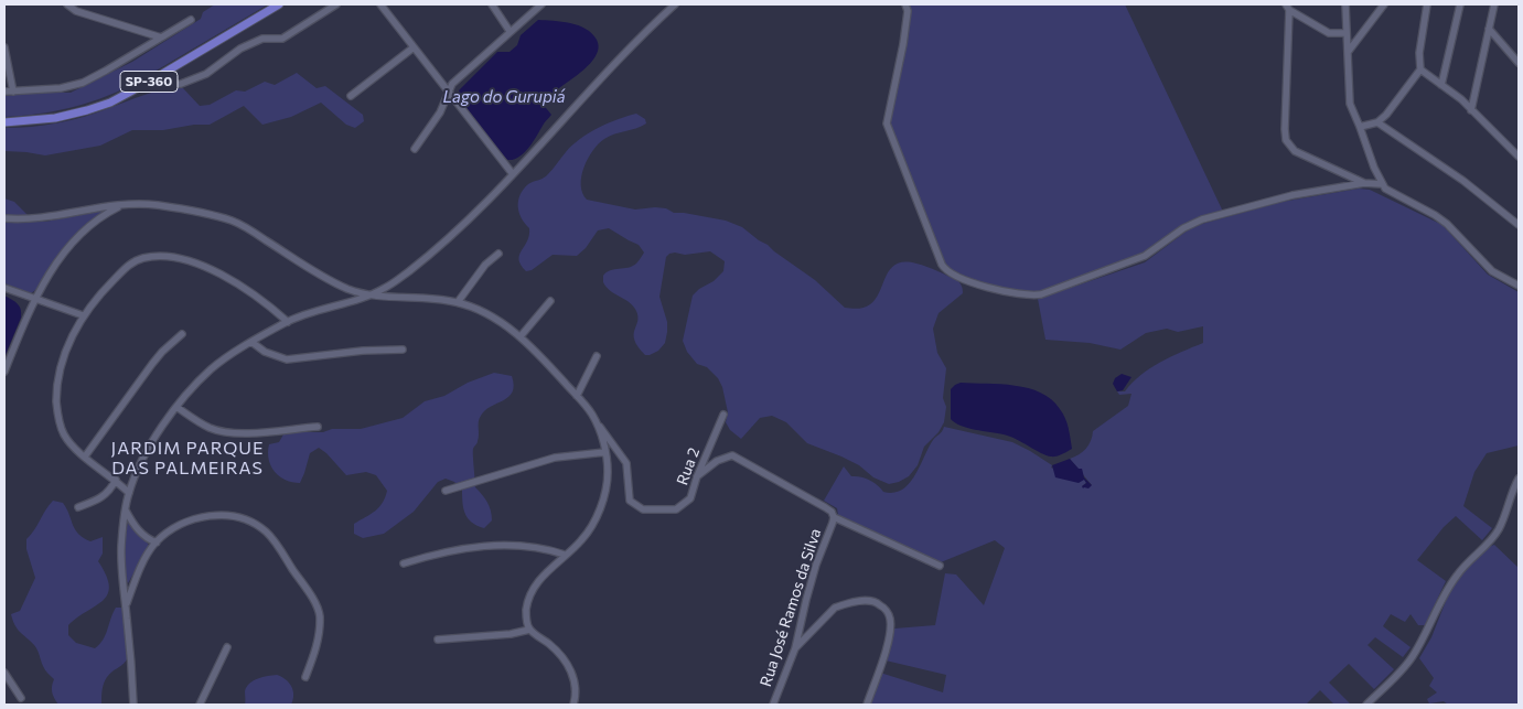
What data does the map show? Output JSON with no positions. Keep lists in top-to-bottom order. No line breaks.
{"streets":{"main road":["SP-360"],"street":["Rua 2","Rua José Ramos da Silva"]},"districts":["JARDIM PARQUE DAS PALMEIRAS"],"water":["Lago do Gurupiá"]}
